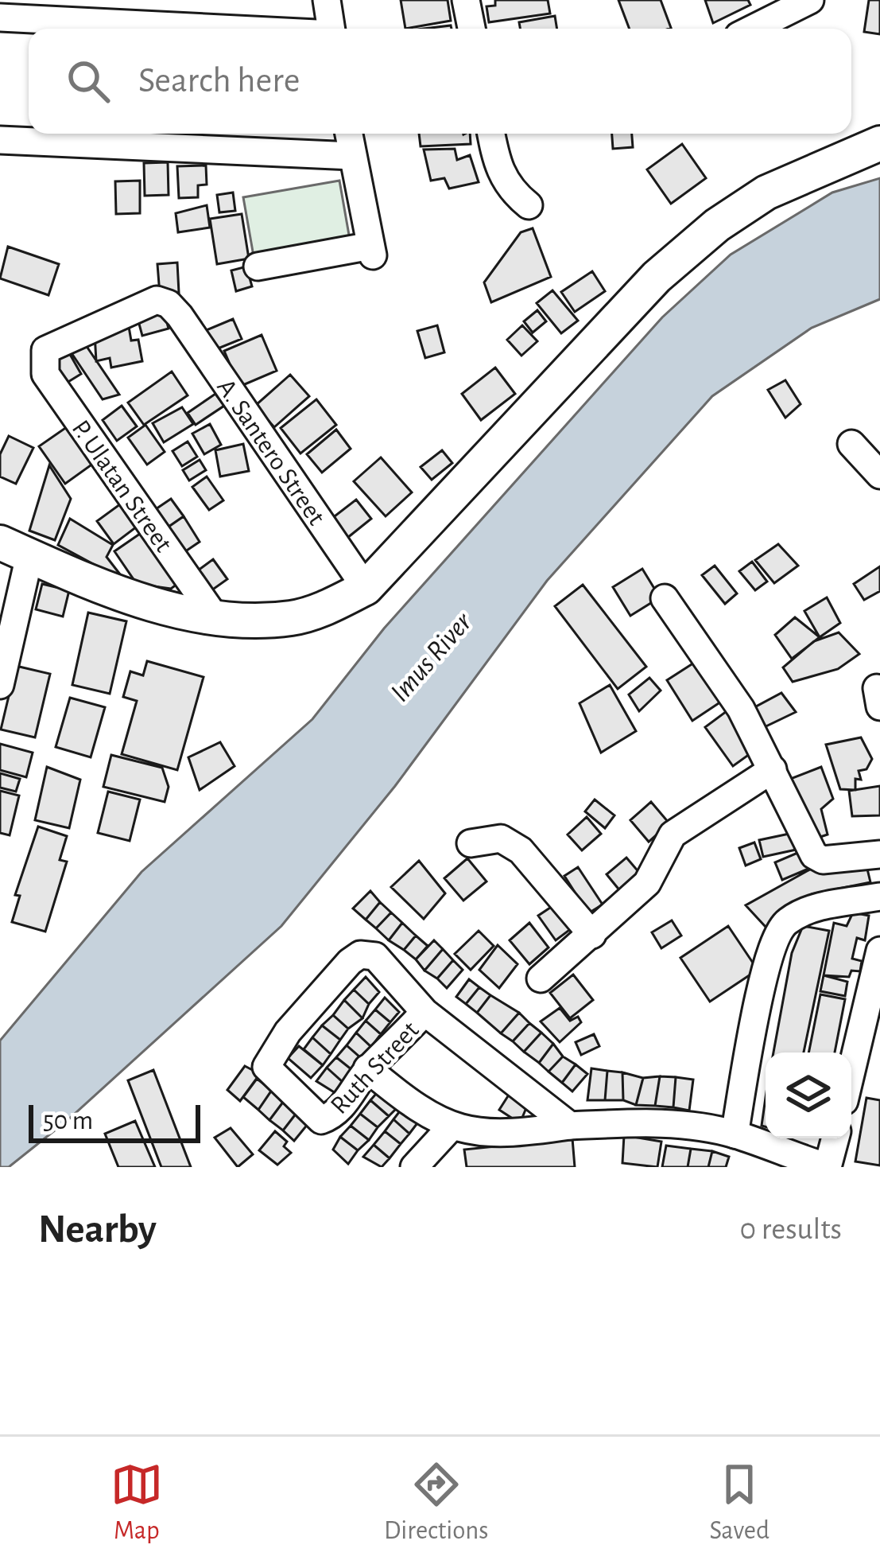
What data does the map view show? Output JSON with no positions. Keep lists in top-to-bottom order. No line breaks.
{"streets":{"street":["A. Santero Street","P. Ulatan Street","Ruth Street"]},"crossings":[["A. Santero Street","P. Ulatan Street"]],"water":["Imus River"],"scale_bar":"50 m","page":{"search":"Search here","scale":"50 m","heading":["Nearby","0 results"],"nav":["Map","Directions","Saved"]}}
